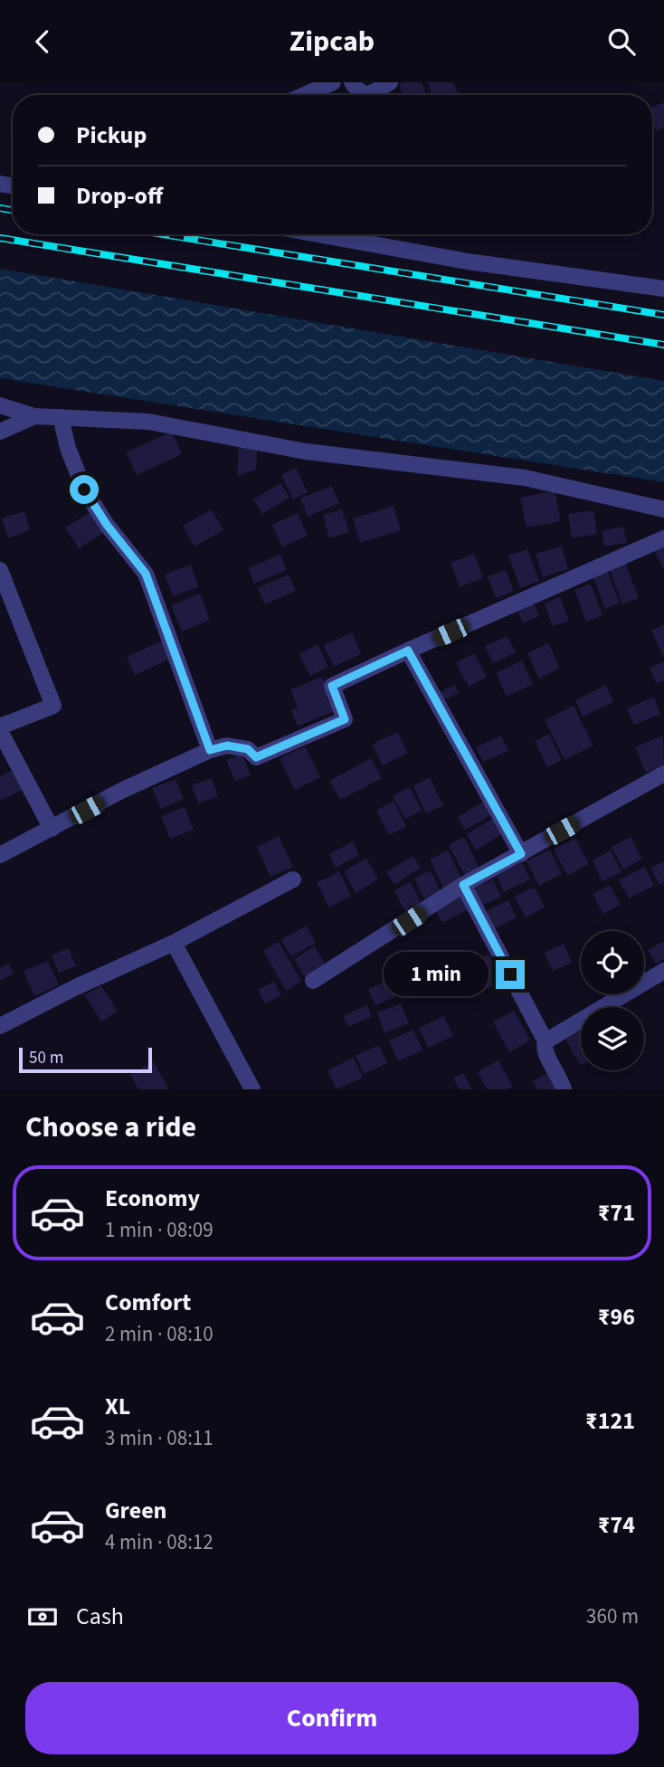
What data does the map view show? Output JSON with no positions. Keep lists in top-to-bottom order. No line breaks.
{"scale_bar":"50 m","page":{"header":"Zipcab","banner":["Pickup","Drop-off"],"bubble":"1 min","scale":"50 m","heading":"Choose a ride","list":[{"name":"Economy","note":"1 min · 08:09","value":"₹71"},{"name":"Comfort","note":"2 min · 08:10","value":"₹96"},{"name":"XL","note":"3 min · 08:11","value":"₹121"},{"name":"Green","note":"4 min · 08:12","value":"₹74"}],"pay":["Cash","360 m"],"buttons":"Confirm"}}
